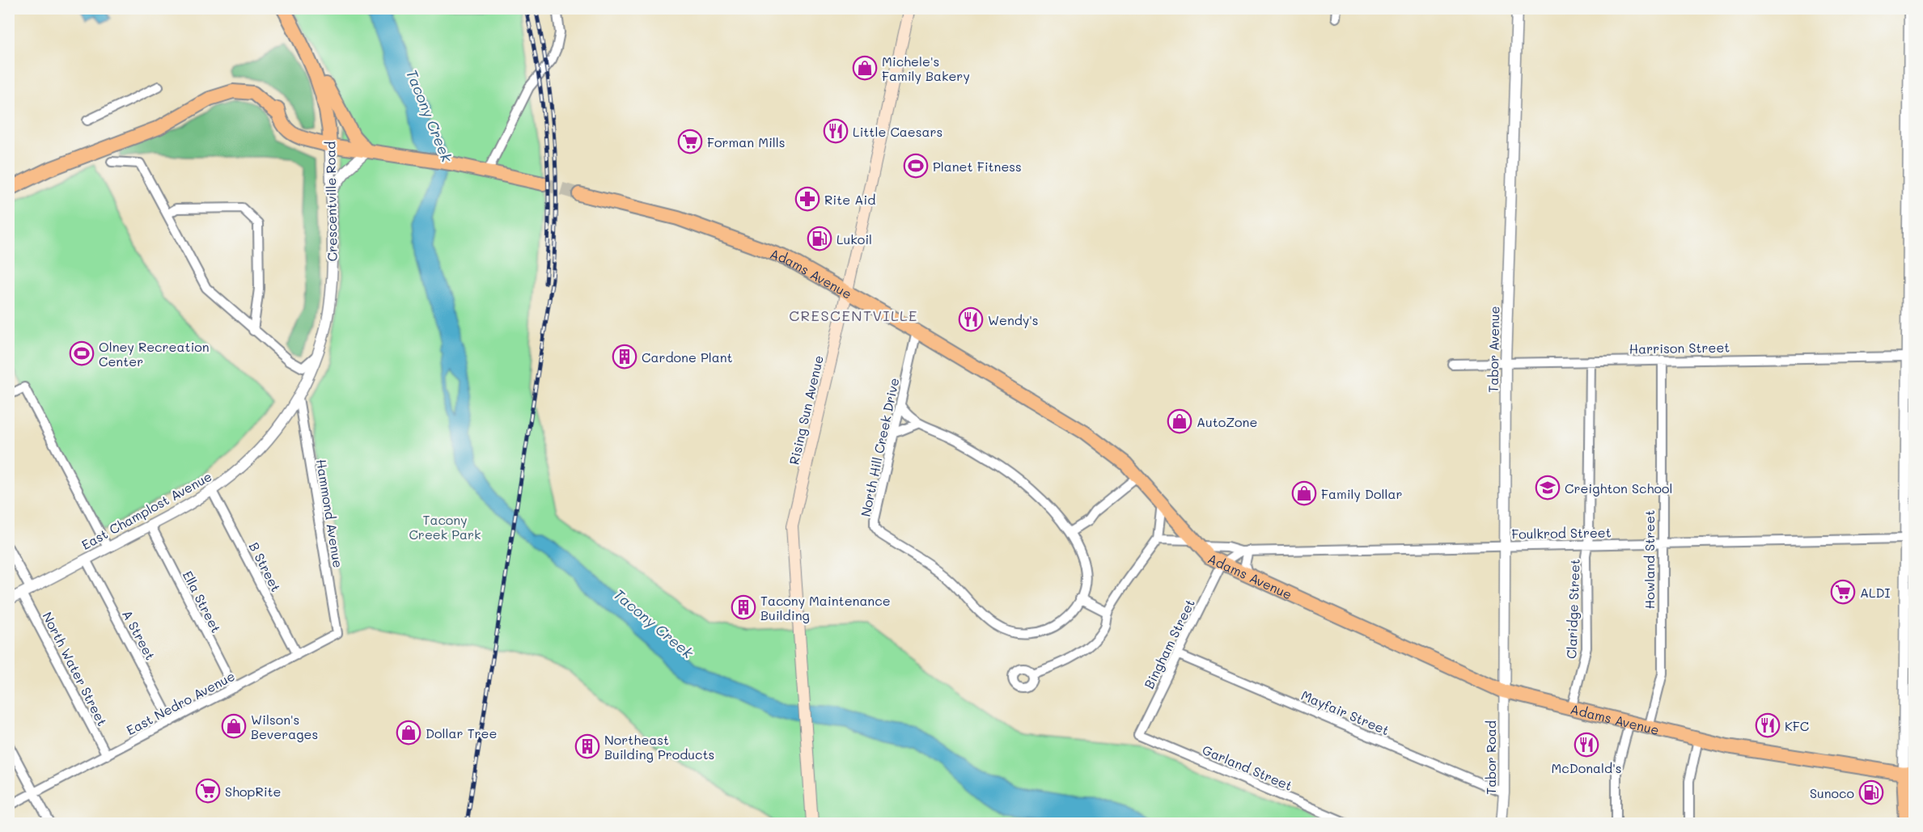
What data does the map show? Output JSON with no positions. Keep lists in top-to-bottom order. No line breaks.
{"streets":{"main road":["Crescentville Road","Adams Avenue","Rising Sun Avenue"],"street":["Harrison Street","Tabor Avenue","North Hill Creek Drive","East Champlost Avenue","Hammond Avenue","Foulkrod Street","Howland Street","B Street","Ella Street","Claridge Street","A Street","Bingham Street","North Water Street","East Nedro Avenue","Mayfair Street","Tabor Road","Garland Street"]},"crossings":[["Crescentville Road","East Champlost Avenue"],["Crescentville Road","Hammond Avenue"],["Adams Avenue","Tabor Avenue"],["Adams Avenue","Rising Sun Avenue"],["Adams Avenue","North Hill Creek Drive"],["Adams Avenue","Foulkrod Street"],["Adams Avenue","Howland Street"],["Adams Avenue","Claridge Street"],["Adams Avenue","Bingham Street"],["Adams Avenue","Tabor Road"],["Harrison Street","Tabor Avenue"],["Harrison Street","Howland Street"],["Harrison Street","Claridge Street"],["Tabor Avenue","Foulkrod Street"],["Tabor Avenue","Tabor Road"],["East Champlost Avenue","Hammond Avenue"],["East Champlost Avenue","B Street"],["East Champlost Avenue","Ella Street"],["East Champlost Avenue","A Street"],["East Champlost Avenue","North Water Street"],["Hammond Avenue","East Nedro Avenue"],["Foulkrod Street","Howland Street"],["Foulkrod Street","Claridge Street"],["B Street","East Nedro Avenue"],["Ella Street","East Nedro Avenue"],["A Street","East Nedro Avenue"],["Bingham Street","Mayfair Street"],["Bingham Street","Garland Street"],["North Water Street","East Nedro Avenue"],["Mayfair Street","Tabor Road"]],"districts":["CRESCENTVILLE"],"water":["Tacony Creek"],"parks":["Tacony Creek Park"],"places":{"shop":["Michele's Family Bakery","AutoZone","Family Dollar","Wilson's Beverages","Dollar Tree"],"restaurant":["Little Caesars","Wendy's","KFC","McDonald's"],"supermarket":["Forman Mills","ALDI","ShopRite"],"sports":["Planet Fitness","Olney Recreation Center"],"pharmacy":["Rite Aid"],"fuel station":["Lukoil","Sunoco"],"building":["Cardone Plant","Tacony Maintenance Building","Northeast Building Products"],"school or university":["Creighton School"]}}
